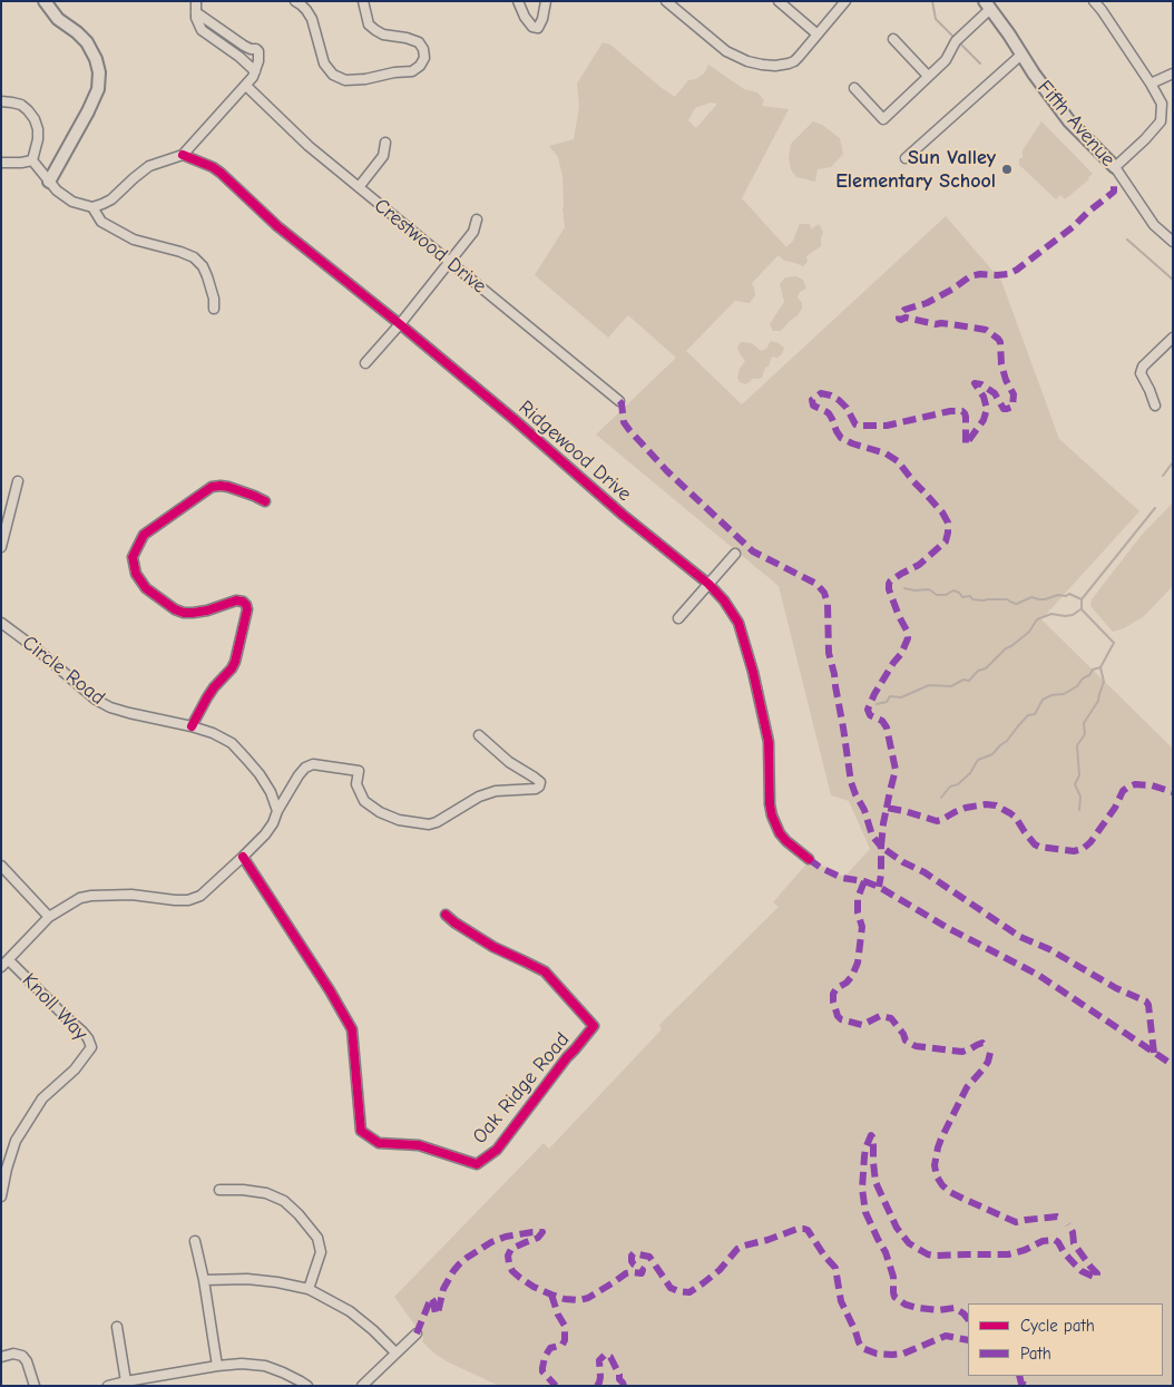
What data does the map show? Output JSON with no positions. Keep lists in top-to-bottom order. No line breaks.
{"streets":{"street":["Fifth Avenue","Crestwood Drive","Ridgewood Drive","Circle Road","Knoll Way","Oak Ridge Road"]},"places":["Sun Valley Elementary School"],"legend":["Cycle path","Path"]}
